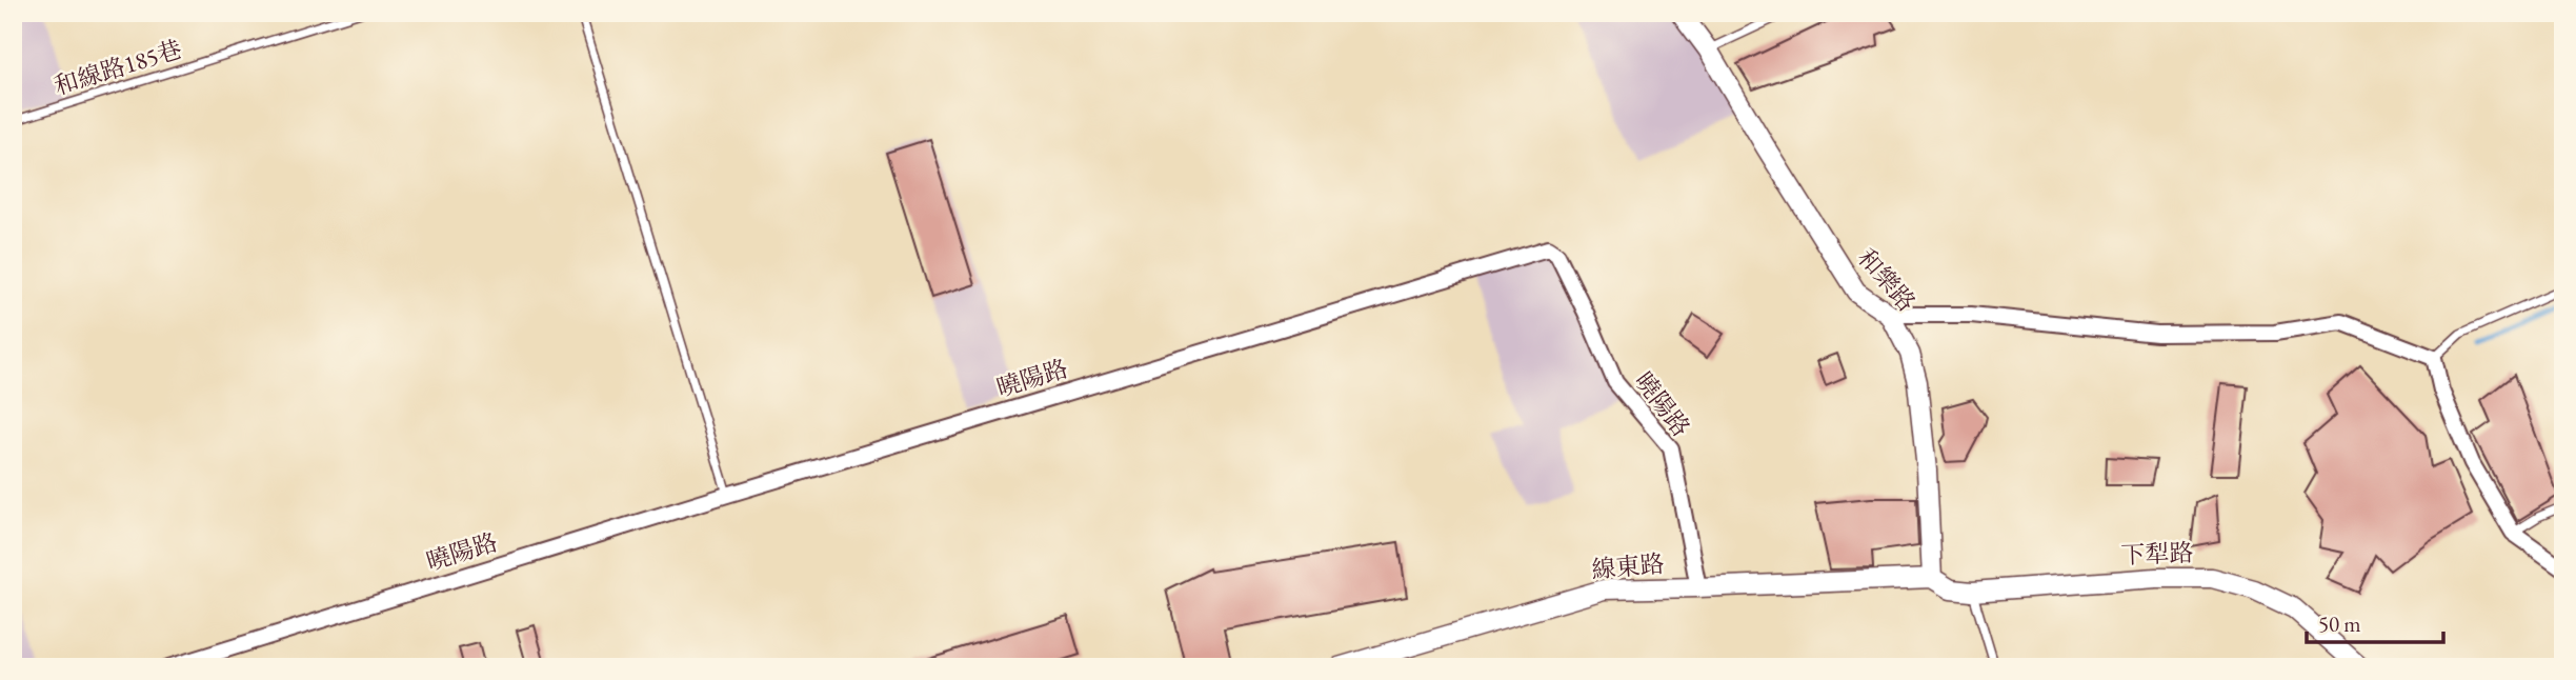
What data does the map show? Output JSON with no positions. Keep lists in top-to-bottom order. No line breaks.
{"streets":{"street":["和樂路","曉陽路","下犁路","線東路"],"lane":["和線路185巷"]},"crossings":[["和樂路","下犁路"],["和樂路","線東路"],["曉陽路","線東路"],["下犁路","線東路"]],"scale_bar":"50 m"}
